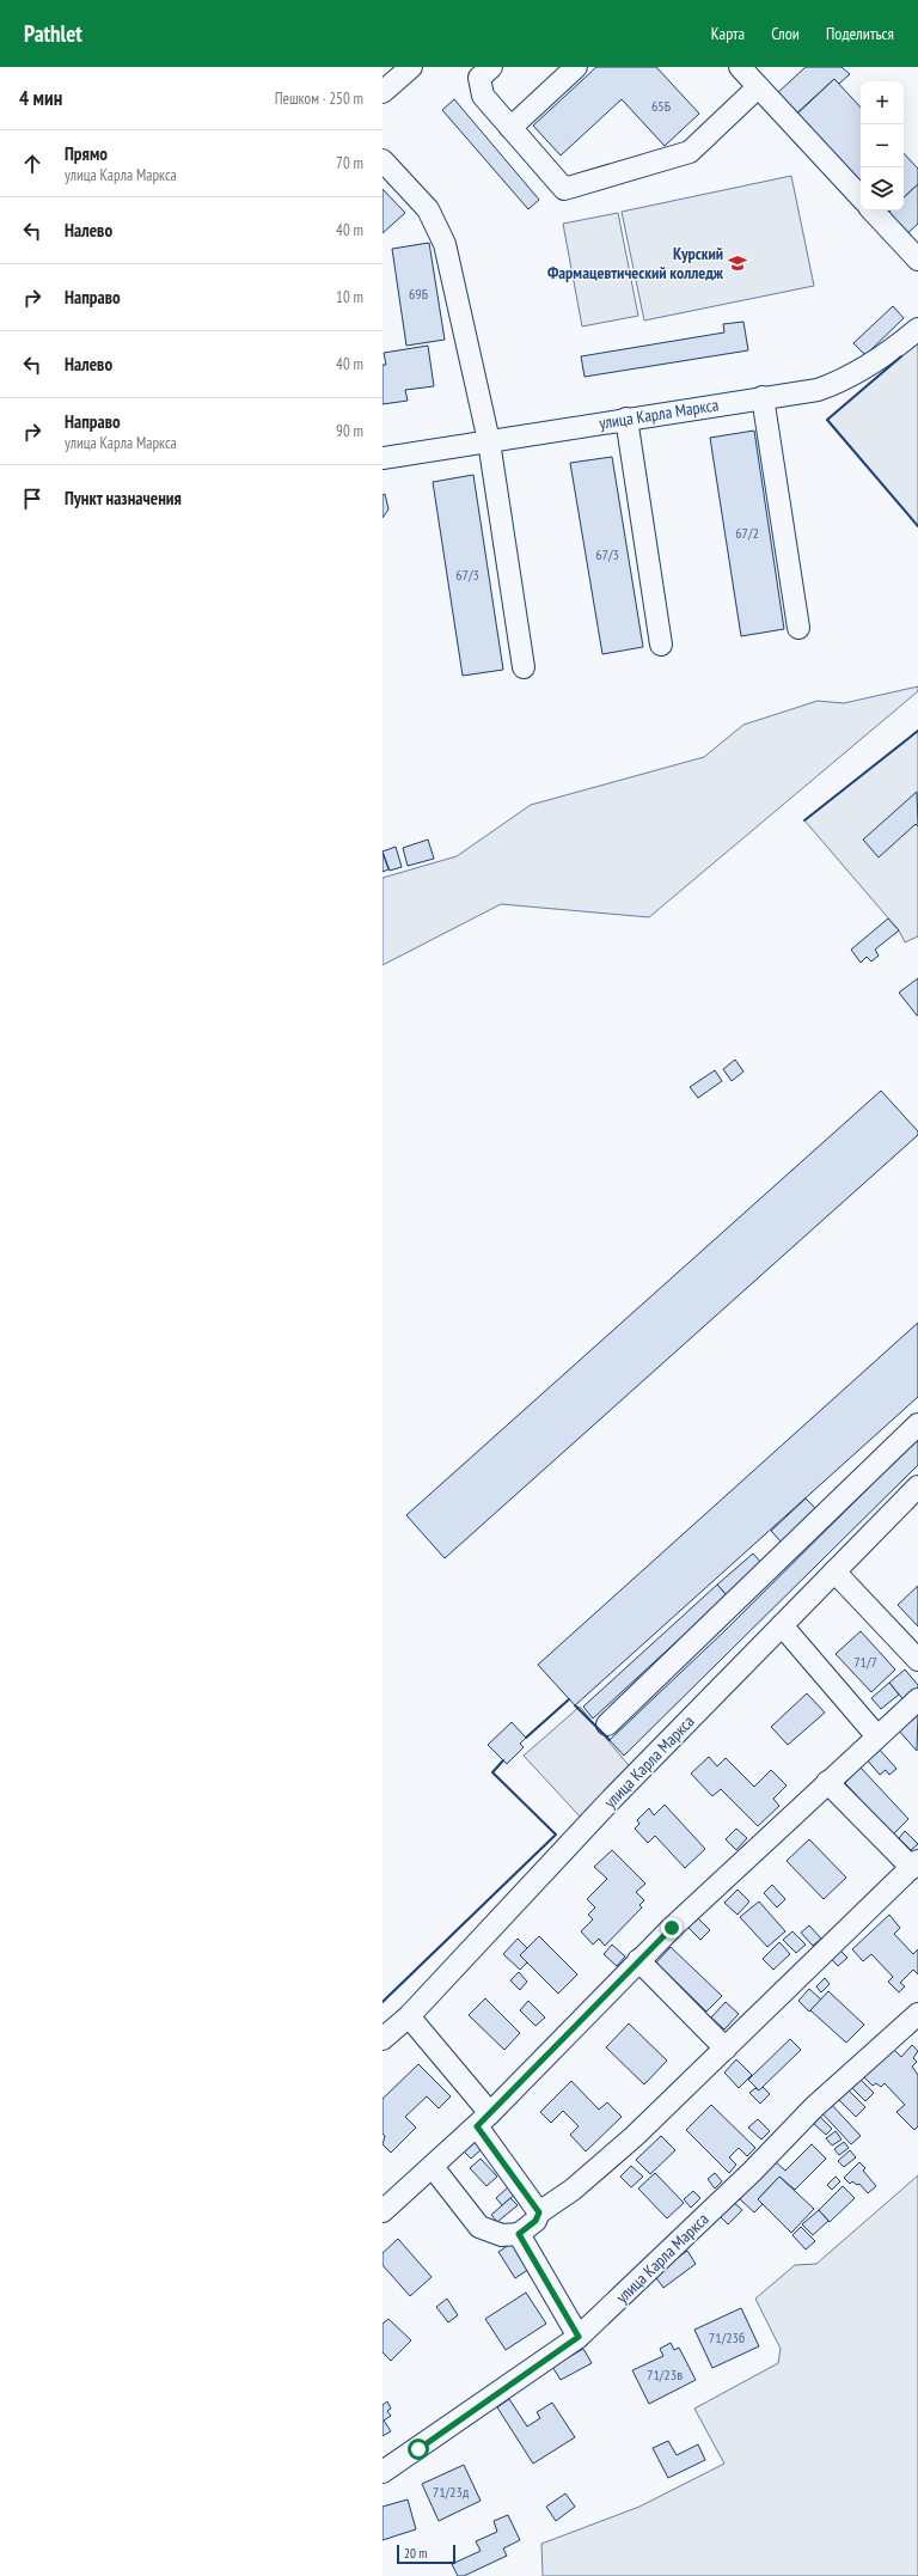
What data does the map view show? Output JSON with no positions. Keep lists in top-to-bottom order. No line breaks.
{"streets":{"street":["улица Карла Маркса"]},"places":{"school or university":["Курский Фармацевтический колледж"]},"house_numbers":["65Б","69Б","67/2","67/3","67/3","71/7","71/23б","71/23в","71/23д"],"scale_bar":"20 m","page":{"header":"Pathlet","nav":["Карта","Слои","Поделиться"],"heading":["4 мин","Пешком · 250 m"],"map_buttons":["+","−"],"list":[["Прямо","улица Карла Маркса","70 m"],["Налево","40 m"],["Направо","10 m"],["Налево","40 m"],["Направо","улица Карла Маркса","90 m"],"Пункт назначения"],"scale":"20 m"}}
